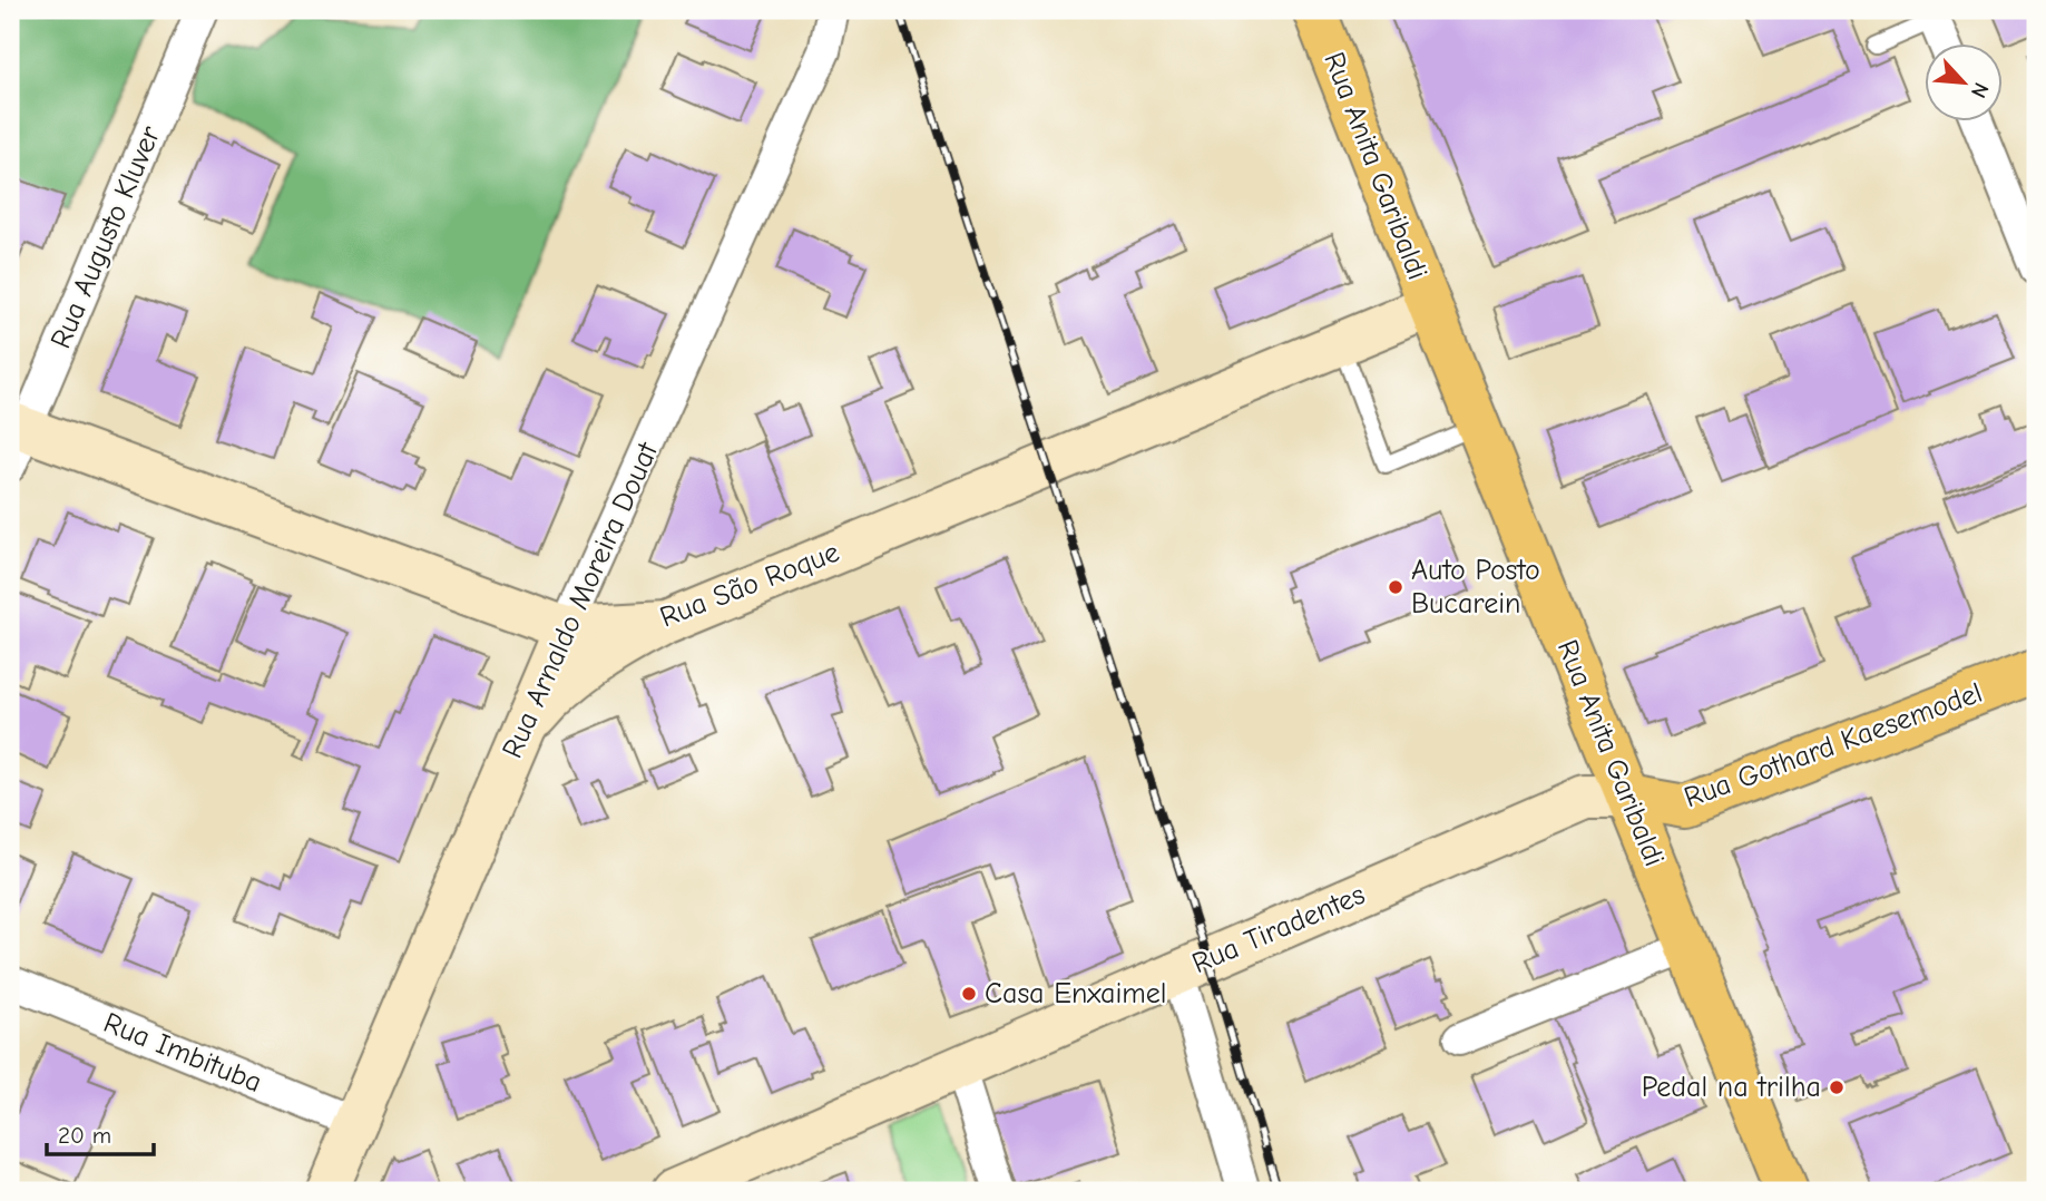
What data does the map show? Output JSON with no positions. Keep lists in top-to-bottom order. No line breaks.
{"streets":{"main road":["Rua Anita Garibaldi","Rua Gothard Kaesemodel"],"street":["Rua Augusto Kluver","Rua São Roque","Rua Arnaldo Moreira Douat","Rua Tiradentes","Rua Imbituba"]},"crossings":[["Rua Anita Garibaldi","Rua São Roque"],["Rua Anita Garibaldi","Rua Gothard Kaesemodel"],["Rua Anita Garibaldi","Rua Tiradentes"],["Rua Augusto Kluver","Rua São Roque"],["Rua São Roque","Rua Arnaldo Moreira Douat"],["Rua Arnaldo Moreira Douat","Rua Imbituba"],["Rua Gothard Kaesemodel","Rua Tiradentes"]],"places":["Auto Posto Bucarein","Casa Enxaimel","Pedal na trilha"],"scale_bar":"20 m","north":"bottom right"}
